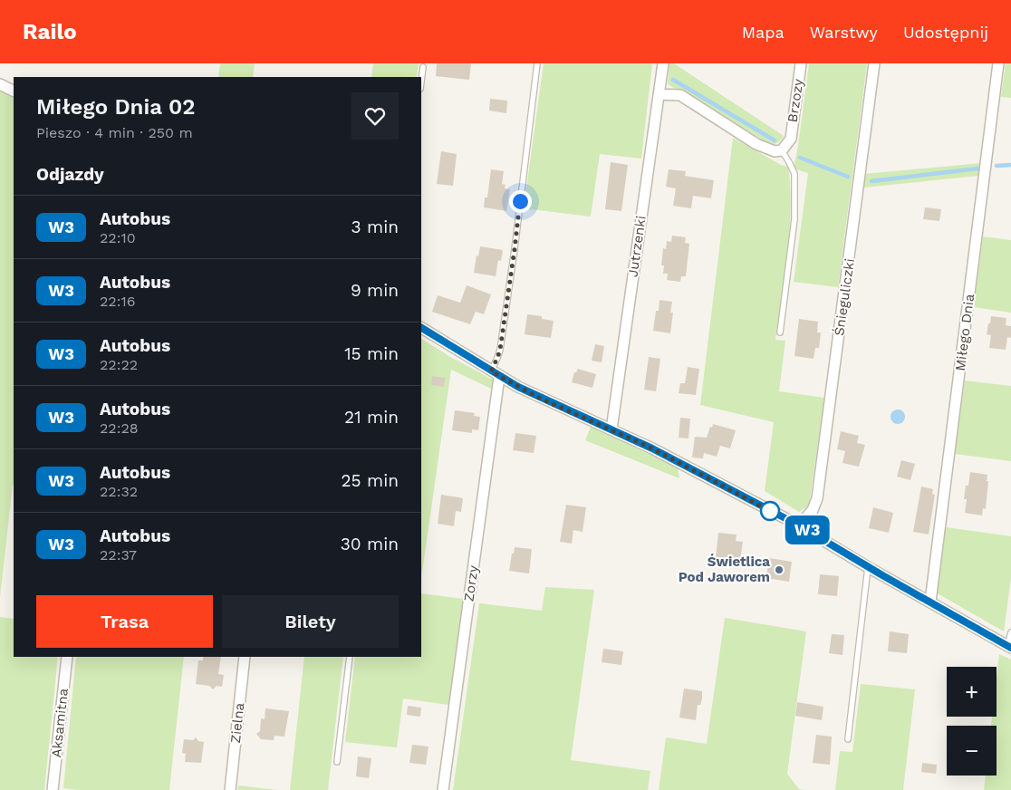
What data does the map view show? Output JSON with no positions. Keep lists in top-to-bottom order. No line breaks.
{"streets":{"street":["Brzozy","Jutrzenki","Śnieguliczki","Miłego Dnia","Zorzy","Aksamitna","Zielna"]},"places":["Świetlica Pod Jaworem"],"lines":["bus line W3"],"page":{"header":"Railo","nav":["Mapa","Warstwy","Udostępnij"],"on_map":"W3","heading":[["Miłego Dnia 02","Pieszo · 4 min · 250 m"],"Odjazdy"],"list":[{"mark":"W3","name":"Autobus","note":"22:10","value":"3 min"},{"mark":"W3","name":"Autobus","note":"22:16","value":"9 min"},{"mark":"W3","name":"Autobus","note":"22:22","value":"15 min"},{"mark":"W3","name":"Autobus","note":"22:28","value":"21 min"},{"mark":"W3","name":"Autobus","note":"22:32","value":"25 min"},{"mark":"W3","name":"Autobus","note":"22:37","value":"30 min"}],"buttons":["Trasa","Bilety"],"map_buttons":["+","−"]}}
